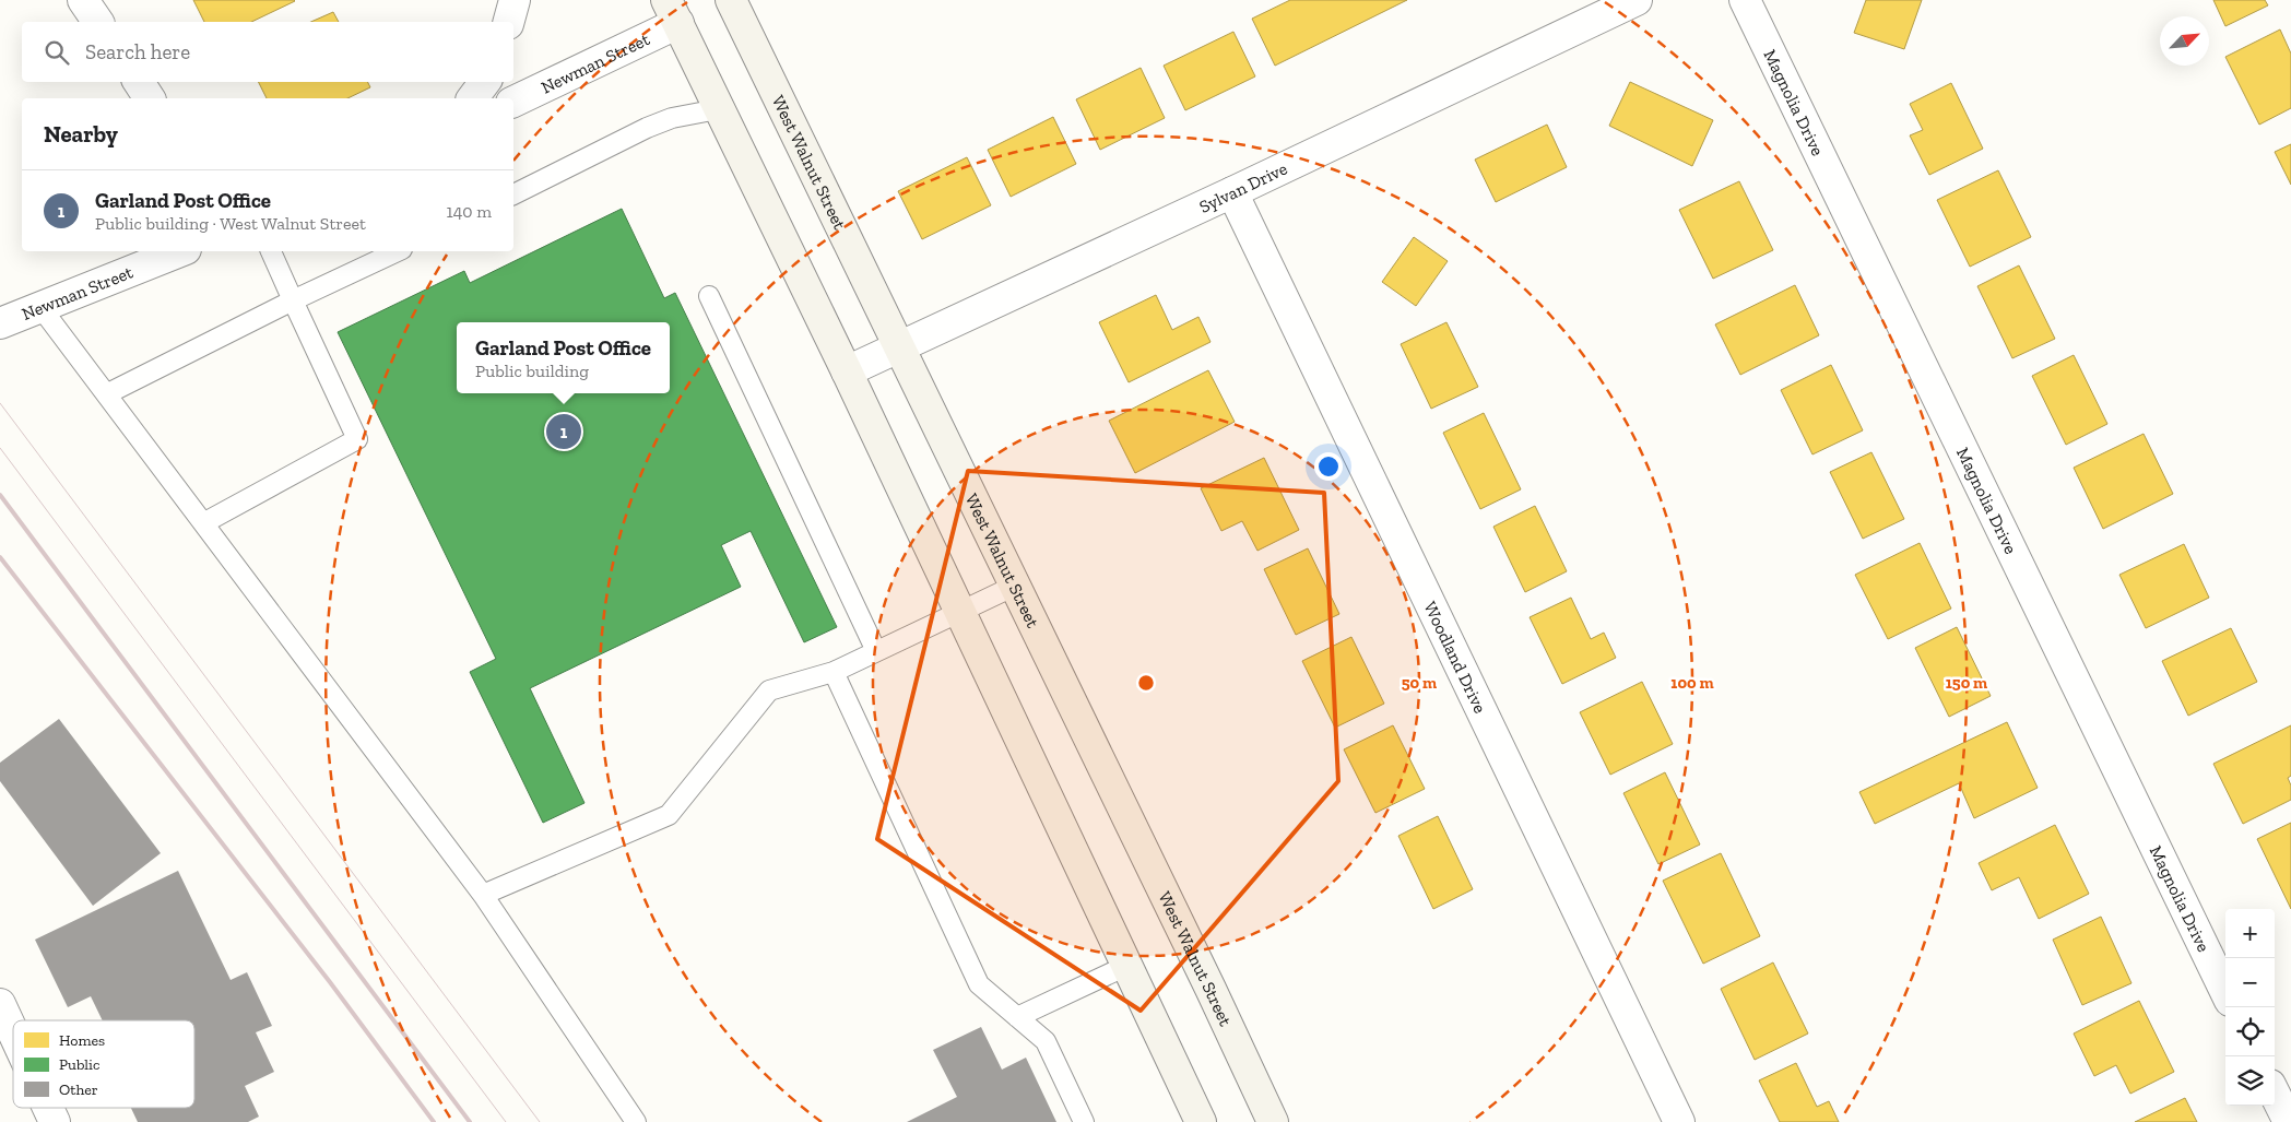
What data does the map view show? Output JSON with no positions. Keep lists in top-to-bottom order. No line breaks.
{"streets":{"main road":["West Walnut Street"],"street":["Newman Street","Magnolia Drive","Sylvan Drive","Woodland Drive"]},"crossings":[["West Walnut Street","Sylvan Drive"],["Sylvan Drive","Woodland Drive"]],"legend":["Homes","Public","Other"],"north":"top right","page":{"search":"Search here","heading":"Nearby","list":[{"mark":"1","name":"Garland Post Office","note":"Public building · West Walnut Street","value":"140 m"}],"popup":["Garland Post Office","Public building"],"pins":"1","map_buttons":["+","−"]},"rings":["50 m","100 m","150 m"]}
